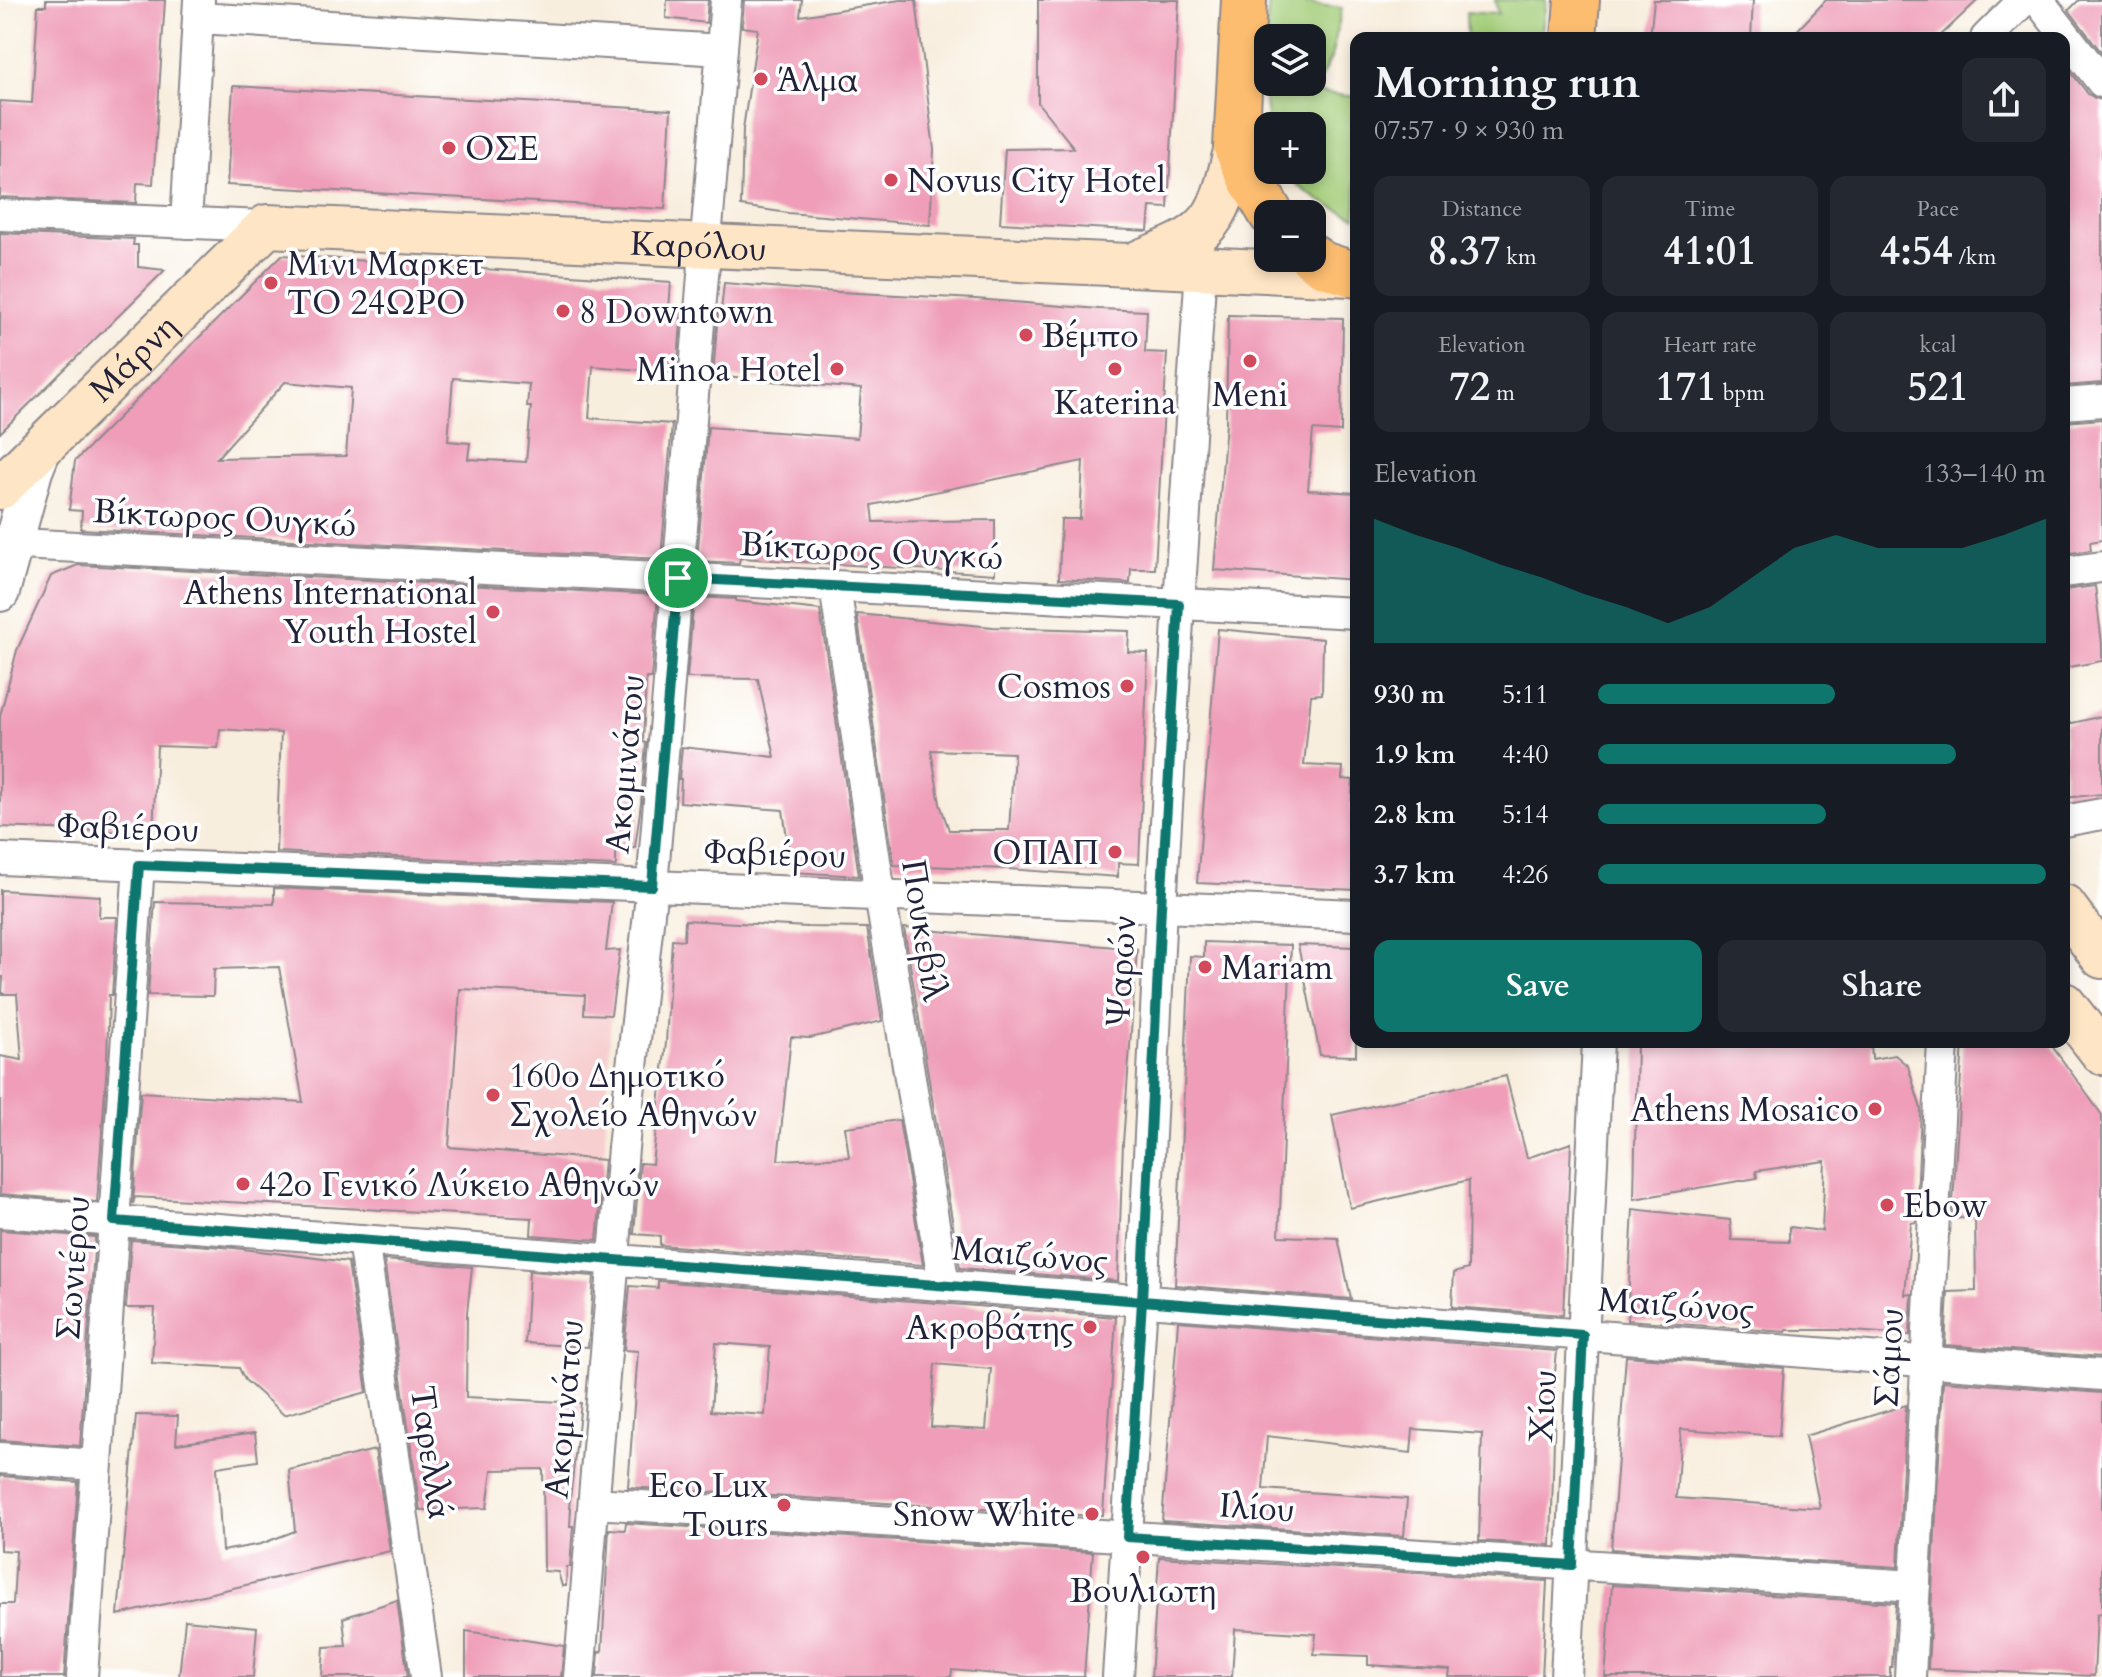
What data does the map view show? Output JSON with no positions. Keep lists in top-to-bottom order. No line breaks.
{"streets":{"main road":["Καρόλου","Μάρνη"],"street":["Βίκτωρος Ουγκώ","Ακομινάτου","Φαβιέρου","Πουκεβίλ","Ψαρών","Μαιζώνος","Σωνιέρου","Σάμου","Χίου","Ταρελλά","Ιλίου"]},"crossings":[["Καρόλου","Μάρνη"],["Καρόλου","Ακομινάτου"],["Καρόλου","Ψαρών"],["Βίκτωρος Ουγκώ","Ακομινάτου"],["Βίκτωρος Ουγκώ","Πουκεβίλ"],["Βίκτωρος Ουγκώ","Ψαρών"],["Ακομινάτου","Φαβιέρου"],["Ακομινάτου","Μαιζώνος"],["Ακομινάτου","Ιλίου"],["Φαβιέρου","Πουκεβίλ"],["Φαβιέρου","Ψαρών"],["Φαβιέρου","Σωνιέρου"],["Πουκεβίλ","Μαιζώνος"],["Ψαρών","Μαιζώνος"],["Ψαρών","Ιλίου"],["Μαιζώνος","Σωνιέρου"],["Μαιζώνος","Σάμου"],["Μαιζώνος","Χίου"],["Μαιζώνος","Ταρελλά"],["Σάμου","Ιλίου"],["Χίου","Ιλίου"]],"places":["Άλμα","ΟΣΕ","Novus City Hotel","Μινι Μαρκετ ΤΟ 24ΩΡΟ","8 Downtown","Βέμπο","Meni","Minoa Hotel","Katerina","Athens International Youth Hostel","Cosmos","ΟΠΑΠ","Mariam","160ο Δημοτικό Σχολείο Αθηνών","Athens Mosaico","42ο Γενικό Λύκειο Αθηνών","Ebow","Ακροβάτης","Eco Lux Tours","Snow White","Βουλιωτη"],"page":{"map_buttons":["+","−"],"heading":["Morning run","07:57 · 9 × 930 m"],"stats":[["Distance","8.37 km"],["Time","41:01"],["Pace","4:54 /km"],["Elevation","72 m"],["Heart rate","171 bpm"],["kcal","521"]],"chart":["Elevation","133–140 m"],"list":[{"name":"930 m","note":"5:11"},{"name":"1.9 km","note":"4:40"},{"name":"2.8 km","note":"5:14"},{"name":"3.7 km","note":"4:26"}],"buttons":["Save","Share"]}}
